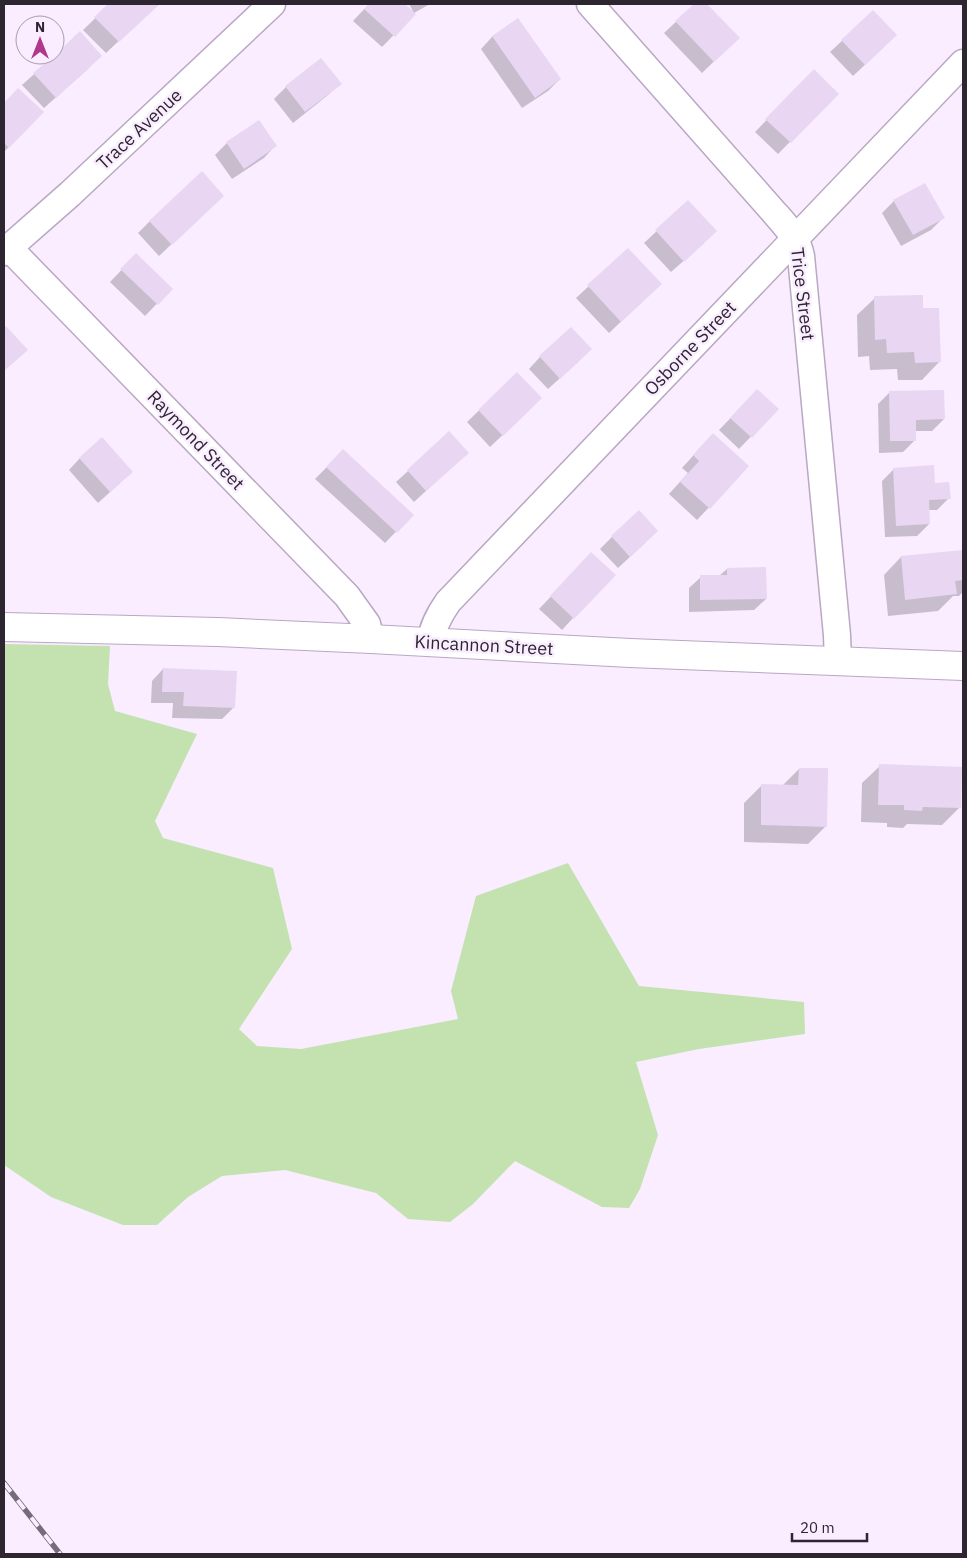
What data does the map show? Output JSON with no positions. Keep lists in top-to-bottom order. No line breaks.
{"streets":{"street":["Trace Avenue","Trice Street","Osborne Street","Raymond Street","Kincannon Street"]},"crossings":[["Trace Avenue","Raymond Street"],["Trice Street","Osborne Street"],["Trice Street","Kincannon Street"],["Osborne Street","Kincannon Street"],["Raymond Street","Kincannon Street"]],"scale_bar":"20 m","north":"top"}
